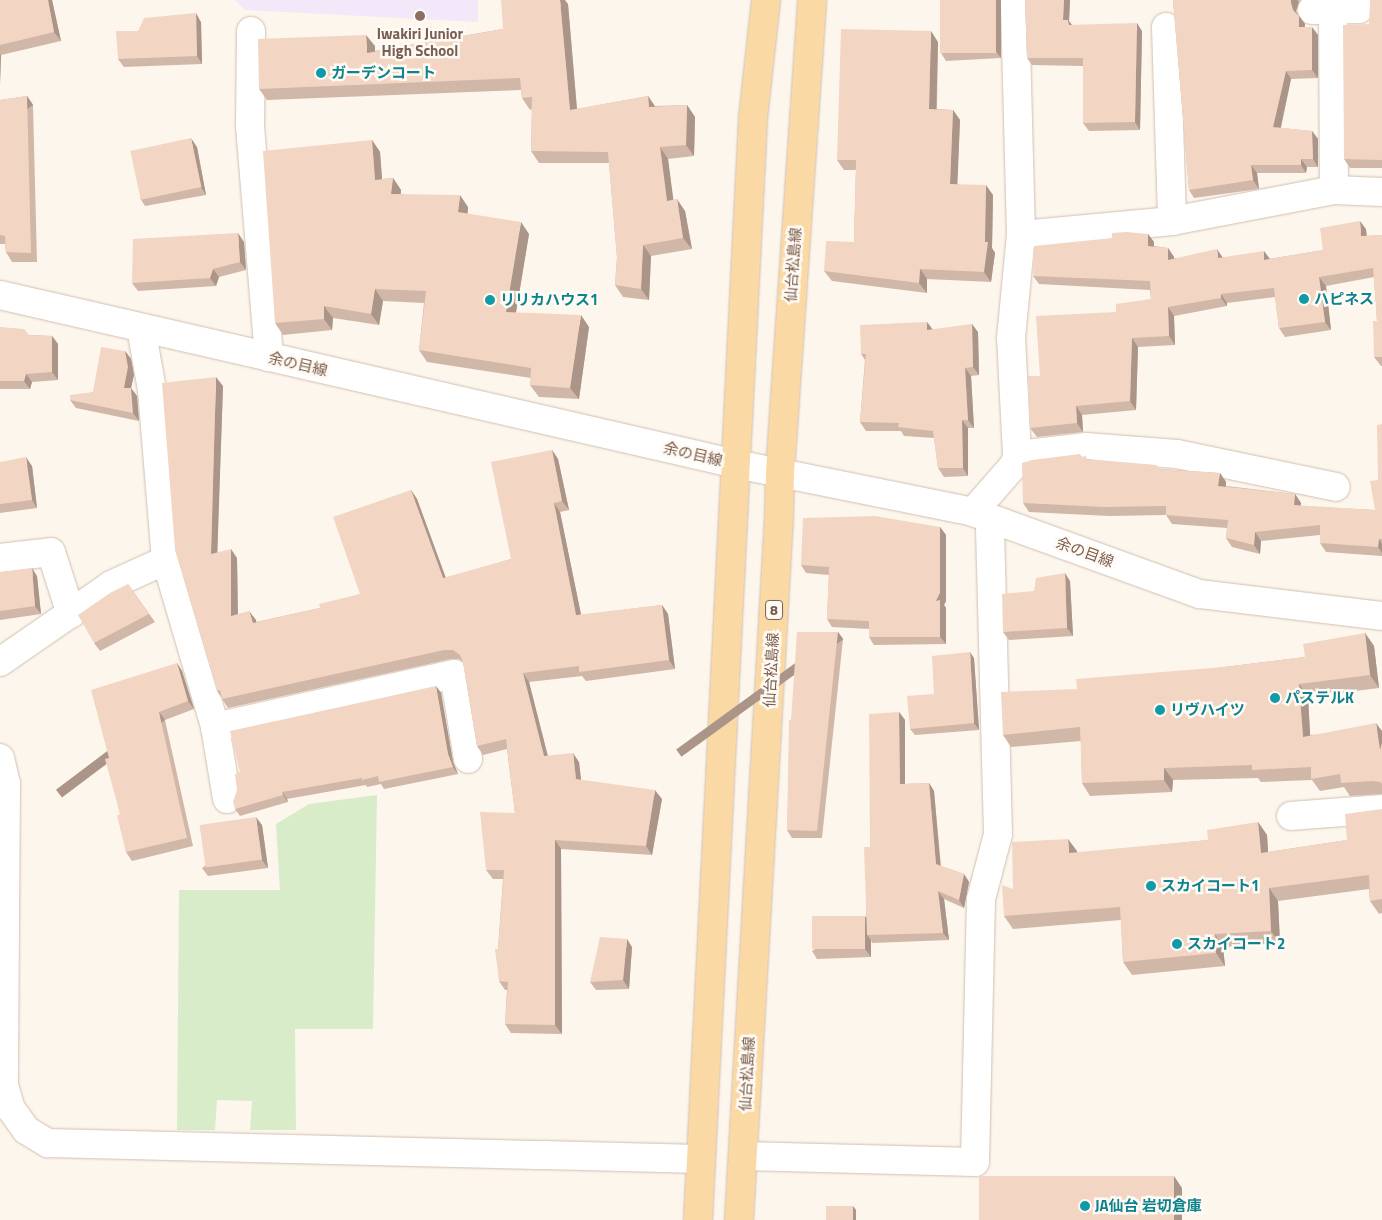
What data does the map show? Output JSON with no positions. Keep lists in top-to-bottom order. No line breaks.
{"streets":{"main road":["仙台松島線","8"],"street":["余の目線"]},"crossings":[["仙台松島線","余の目線"]],"places":["Iwakiri Junior High School","ガーデンコート","ハピネス","リリカハウス1","パステルK","リヴハイツ","スカイコート1","スカイコート2","JA仙台 岩切倉庫"]}
